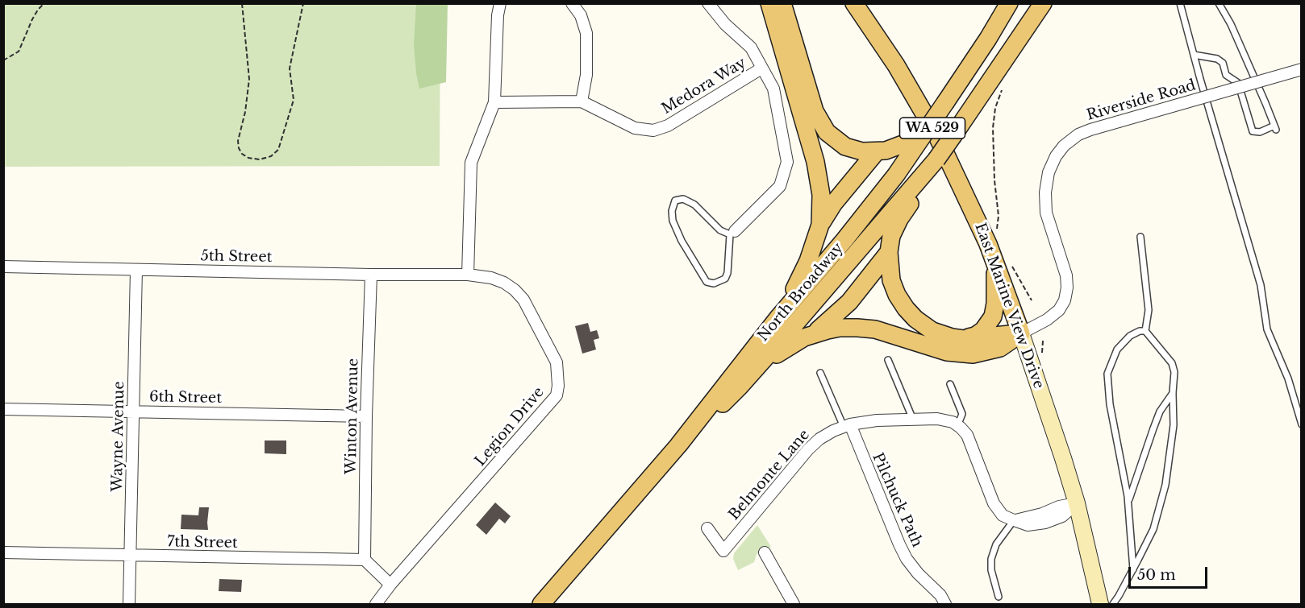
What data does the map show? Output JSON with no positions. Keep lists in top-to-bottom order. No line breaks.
{"streets":{"main road":["WA 529","North Broadway","East Marine View Drive"],"street":["Medora Way","Riverside Road","5th Street","6th Street","Winton Avenue","Legion Drive","Wayne Avenue","Belmonte Lane","Pilchuck Path","7th Street"]},"crossings":[["Riverside Road","East Marine View Drive"],["WA 529","North Broadway"],["WA 529","East Marine View Drive"],["5th Street","Winton Avenue"],["5th Street","Legion Drive"],["5th Street","Wayne Avenue"],["6th Street","Winton Avenue"],["6th Street","Wayne Avenue"],["Winton Avenue","7th Street"],["Wayne Avenue","7th Street"],["Belmonte Lane","Pilchuck Path"]],"scale_bar":"50 m"}
